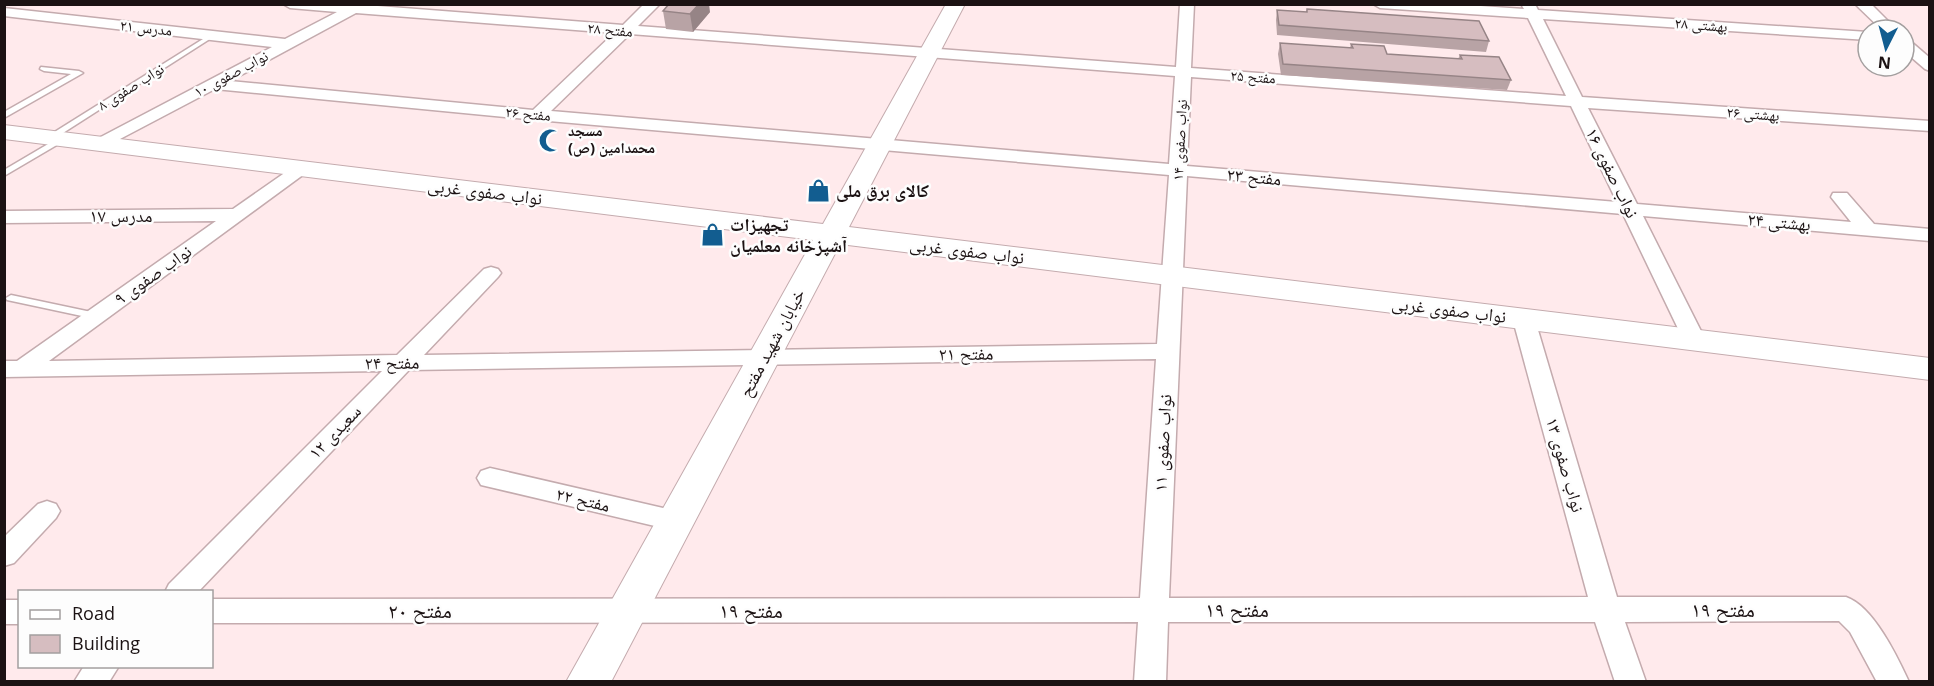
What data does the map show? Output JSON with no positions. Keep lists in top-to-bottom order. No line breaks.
{"streets":{"street":["بهشتی ۲۸","مدرس ۲۱","مفتح ۲۸","نواب صفوی ۱۰","مفتح ۲۵","مفتح ۲۶","بهشتی ۲۶","نواب صفوی ۱۴","نواب صفوی ۱۶","مفتح ۲۳","نواب صفوی غربی","مدرس ۱۷","بهشتی ۲۴","نواب صفوی ۹","خیابان شهید مفتح","مفتح ۲۱","مفتح ۲۴","سعیدی ۱۲","نواب صفوی ۱۱","نواب صفوی ۱۳","مفتح ۲۲","مفتح ۱۹","مفتح ۲۰"],"lane":["نواب صفوی ۸"]},"crossings":[["بهشتی ۲۸","نواب صفوی ۱۶"],["مدرس ۲۱","نواب صفوی ۱۰"],["مدرس ۲۱","نواب صفوی ۸"],["مفتح ۲۸","نواب صفوی ۱۰"],["مفتح ۲۸","مفتح ۲۵"],["مفتح ۲۸","خیابان شهید مفتح"],["نواب صفوی ۱۰","مفتح ۲۶"],["نواب صفوی ۱۰","نواب صفوی غربی"],["مفتح ۲۵","بهشتی ۲۶"],["مفتح ۲۵","نواب صفوی ۱۴"],["مفتح ۲۵","نواب صفوی ۱۶"],["مفتح ۲۵","خیابان شهید مفتح"],["نواب صفوی ۸","نواب صفوی غربی"],["مفتح ۲۶","مفتح ۲۳"],["مفتح ۲۶","خیابان شهید مفتح"],["بهشتی ۲۶","نواب صفوی ۱۶"],["نواب صفوی ۱۴","مفتح ۲۳"],["نواب صفوی ۱۴","نواب صفوی غربی"],["نواب صفوی ۱۴","نواب صفوی ۱۱"],["نواب صفوی ۱۶","مفتح ۲۳"],["نواب صفوی ۱۶","نواب صفوی غربی"],["نواب صفوی ۱۶","بهشتی ۲۴"],["مفتح ۲۳","بهشتی ۲۴"],["مفتح ۲۳","خیابان شهید مفتح"],["نواب صفوی غربی","نواب صفوی ۹"],["نواب صفوی غربی","خیابان شهید مفتح"],["نواب صفوی غربی","نواب صفوی ۱۱"],["نواب صفوی غربی","نواب صفوی ۱۳"],["مدرس ۱۷","نواب صفوی ۹"],["نواب صفوی ۹","مفتح ۲۴"],["خیابان شهید مفتح","مفتح ۲۱"],["خیابان شهید مفتح","مفتح ۲۴"],["خیابان شهید مفتح","مفتح ۲۲"],["خیابان شهید مفتح","مفتح ۱۹"],["خیابان شهید مفتح","مفتح ۲۰"],["مفتح ۲۱","مفتح ۲۴"],["مفتح ۲۱","نواب صفوی ۱۱"],["مفتح ۲۴","سعیدی ۱۲"],["نواب صفوی ۱۱","مفتح ۱۹"],["نواب صفوی ۱۳","مفتح ۱۹"],["مفتح ۱۹","مفتح ۲۰"]],"places":{"mosque":["مسجد محمدامین (ص)"],"shop":["کالای برق ملی","تجهيزات آشپزخانه معلمیان"]},"legend":["Road","Building"],"north":"bottom"}
